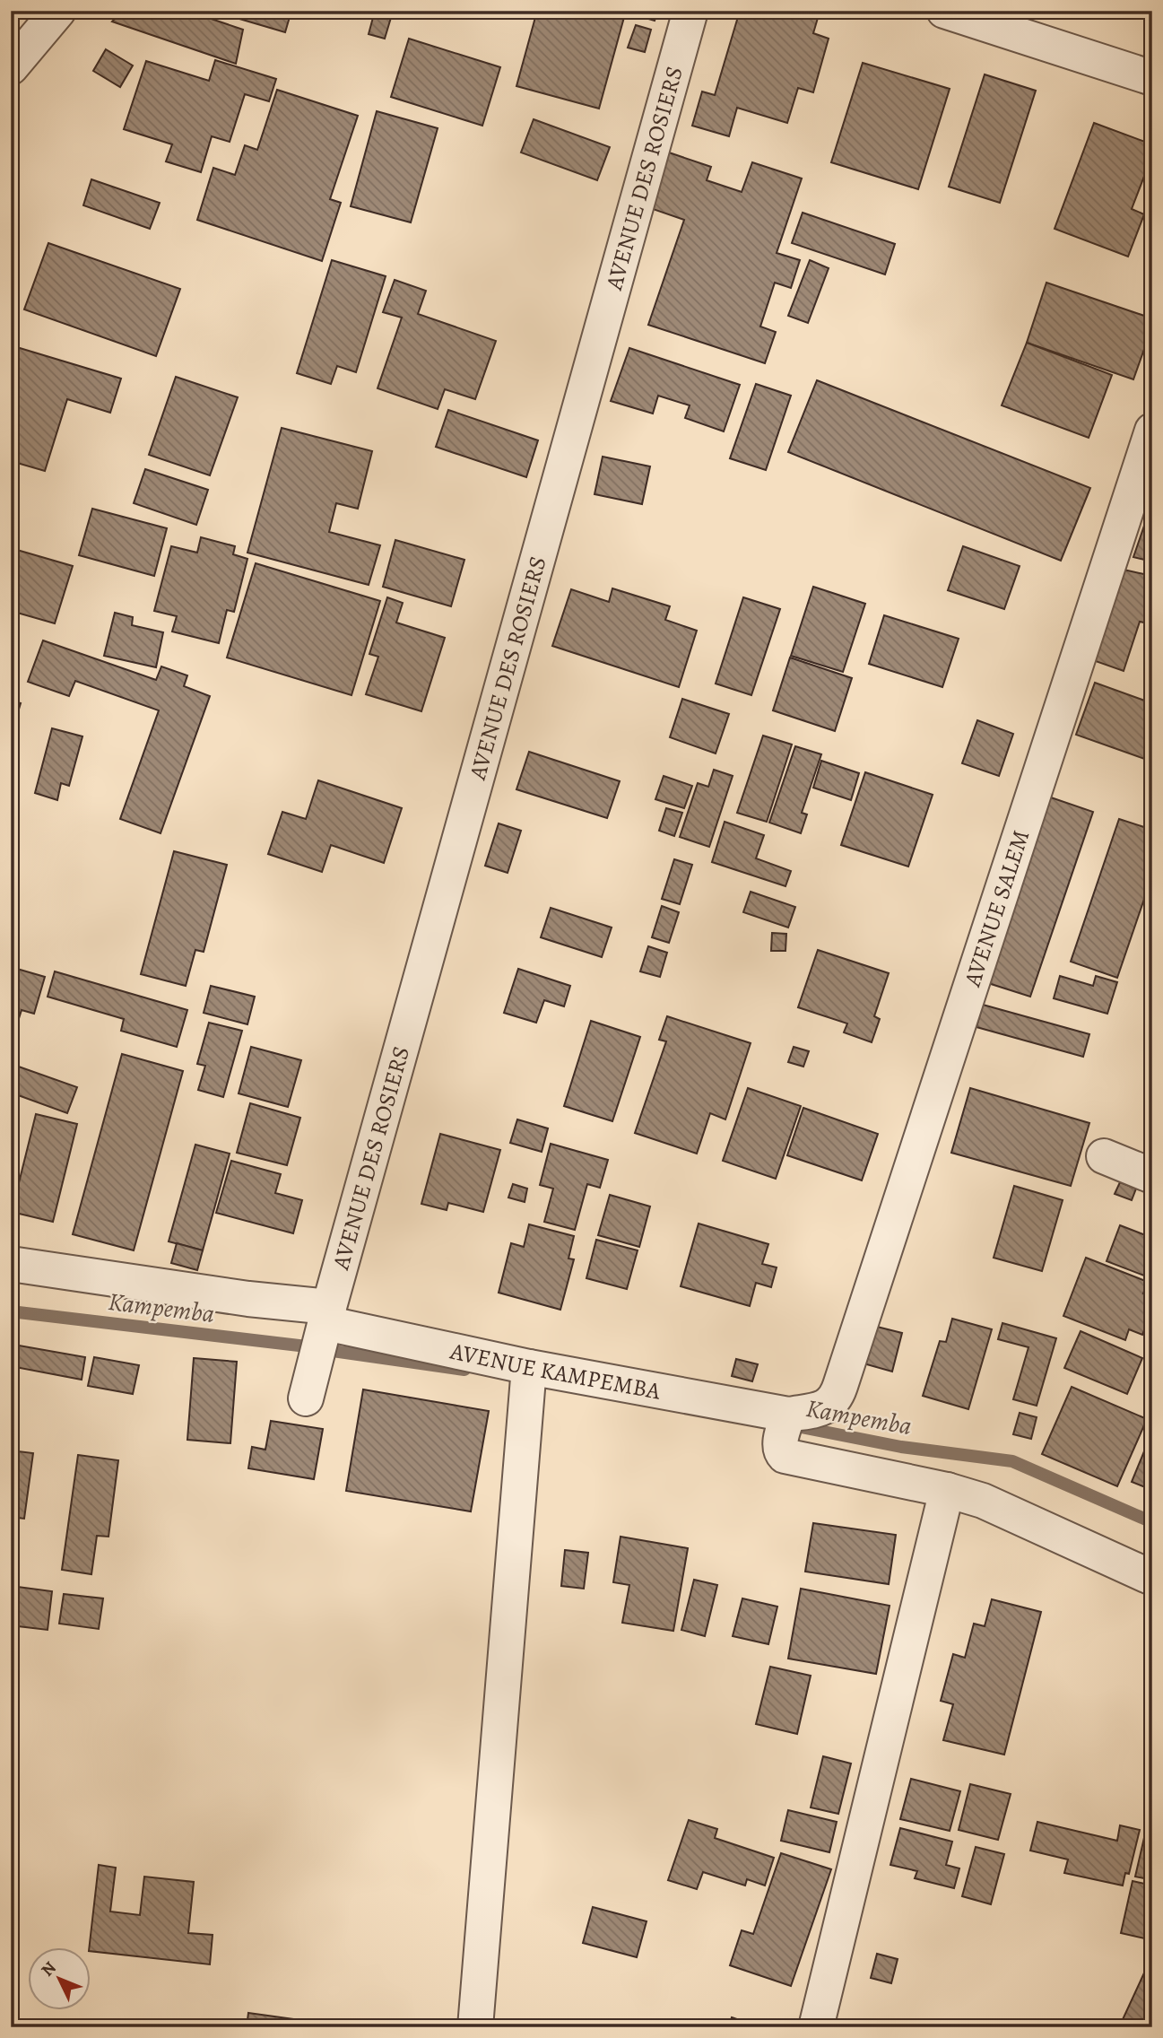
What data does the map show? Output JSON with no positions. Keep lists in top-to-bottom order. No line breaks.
{"streets":{"street":["AVENUE DES ROSIERS","AVENUE SALEM","AVENUE KAMPEMBA"]},"crossings":[["AVENUE DES ROSIERS","AVENUE KAMPEMBA"],["AVENUE SALEM","AVENUE KAMPEMBA"]],"water":["Kampemba"],"north":"top left"}
